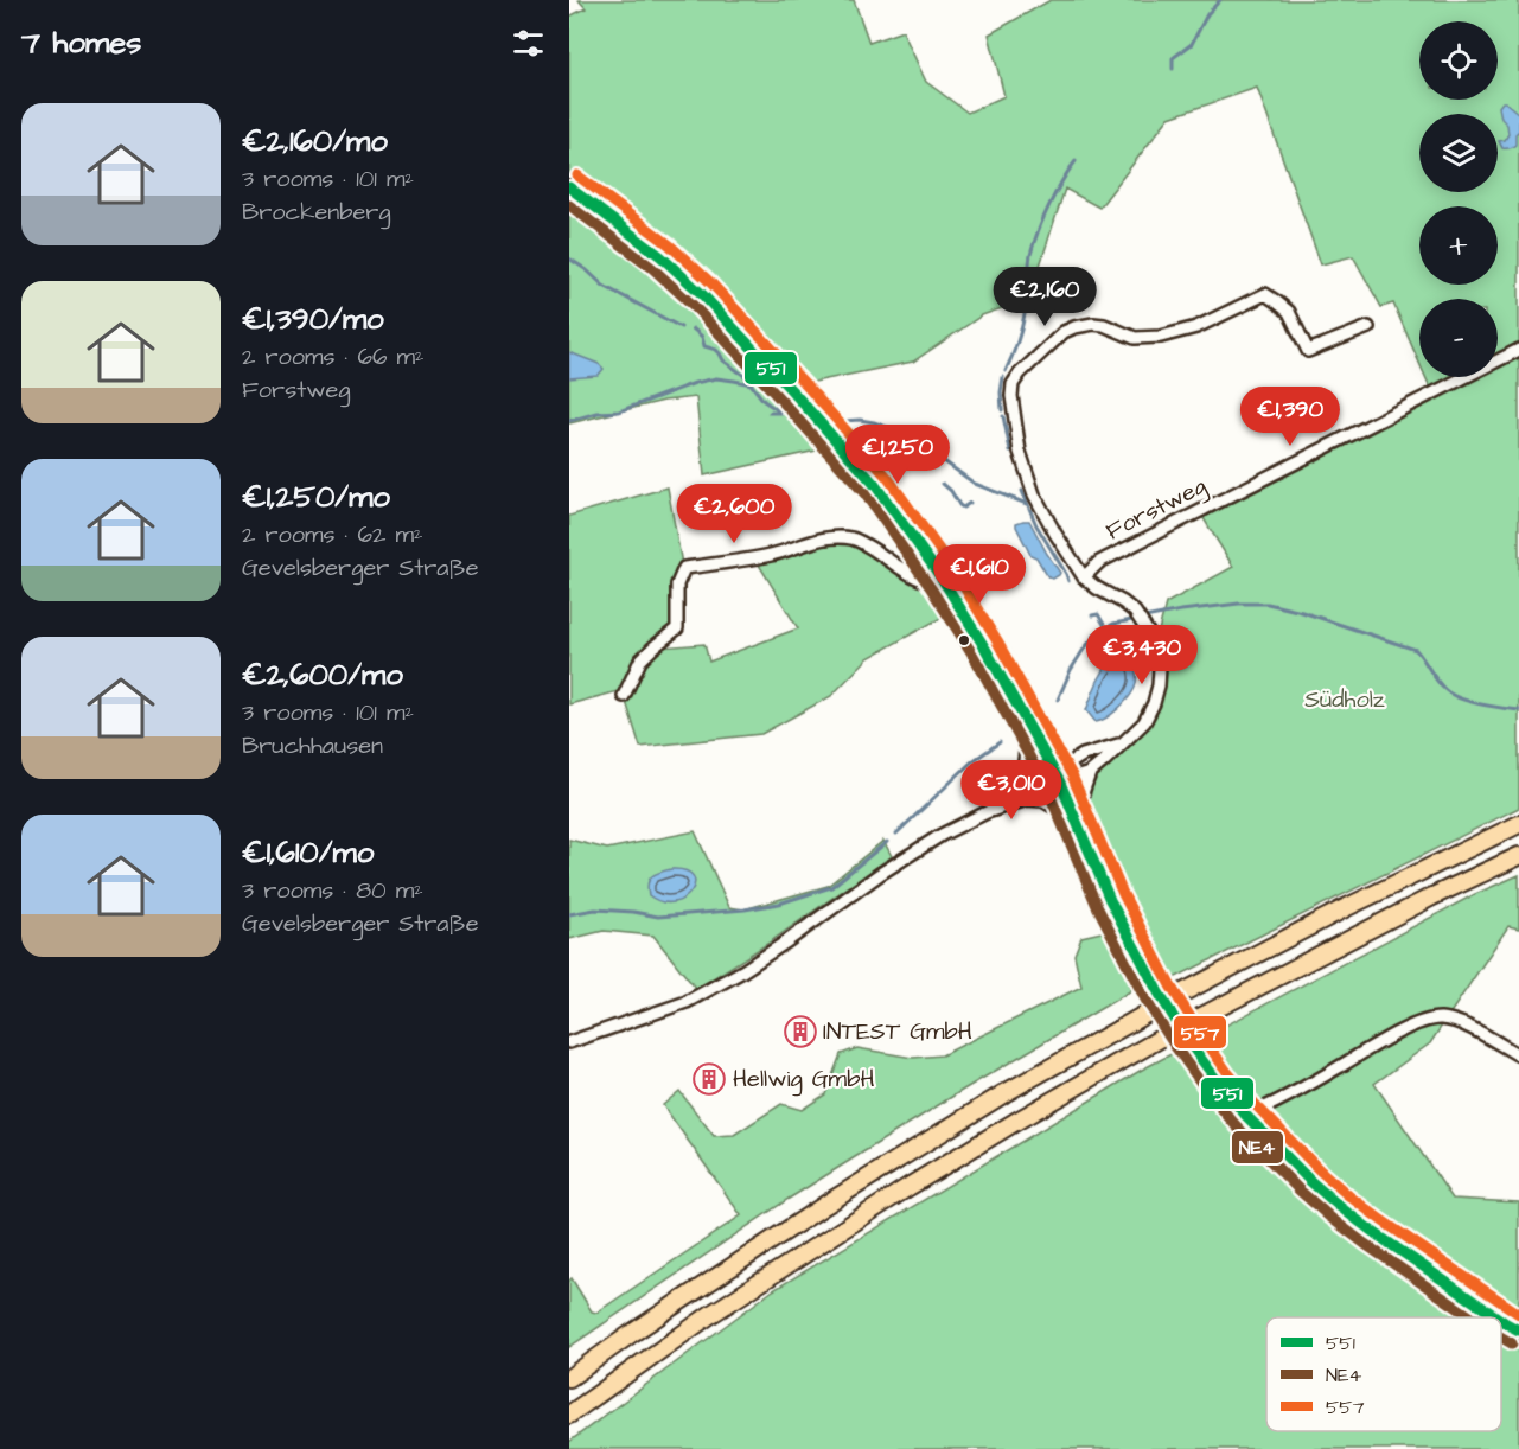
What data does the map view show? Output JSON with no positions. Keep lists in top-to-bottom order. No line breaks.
{"streets":{"street":["Forstweg"]},"parks":["Südholz"],"places":{"building":["INTEST GmbH","Hellwig GmbH"]},"lines":["transit line 557","transit line 551","transit line NE4"],"legend":["551","NE4","557"],"page":{"heading":"7 homes","map_buttons":["+","−"],"list":[{"name":"€2,160/mo","note":"3 rooms · 101 m² · Brockenberg"},{"name":"€1,390/mo","note":"2 rooms · 66 m² · Forstweg"},{"name":"€1,250/mo","note":"2 rooms · 62 m² · Gevelsberger Straße"},{"name":"€2,600/mo","note":"3 rooms · 101 m² · Bruchhausen"},{"name":"€1,610/mo","note":"3 rooms · 80 m² · Gevelsberger Straße"}],"price":["€2,160","€1,390","€1,250","€2,600","€1,610","€3,430","€3,010"]}}
